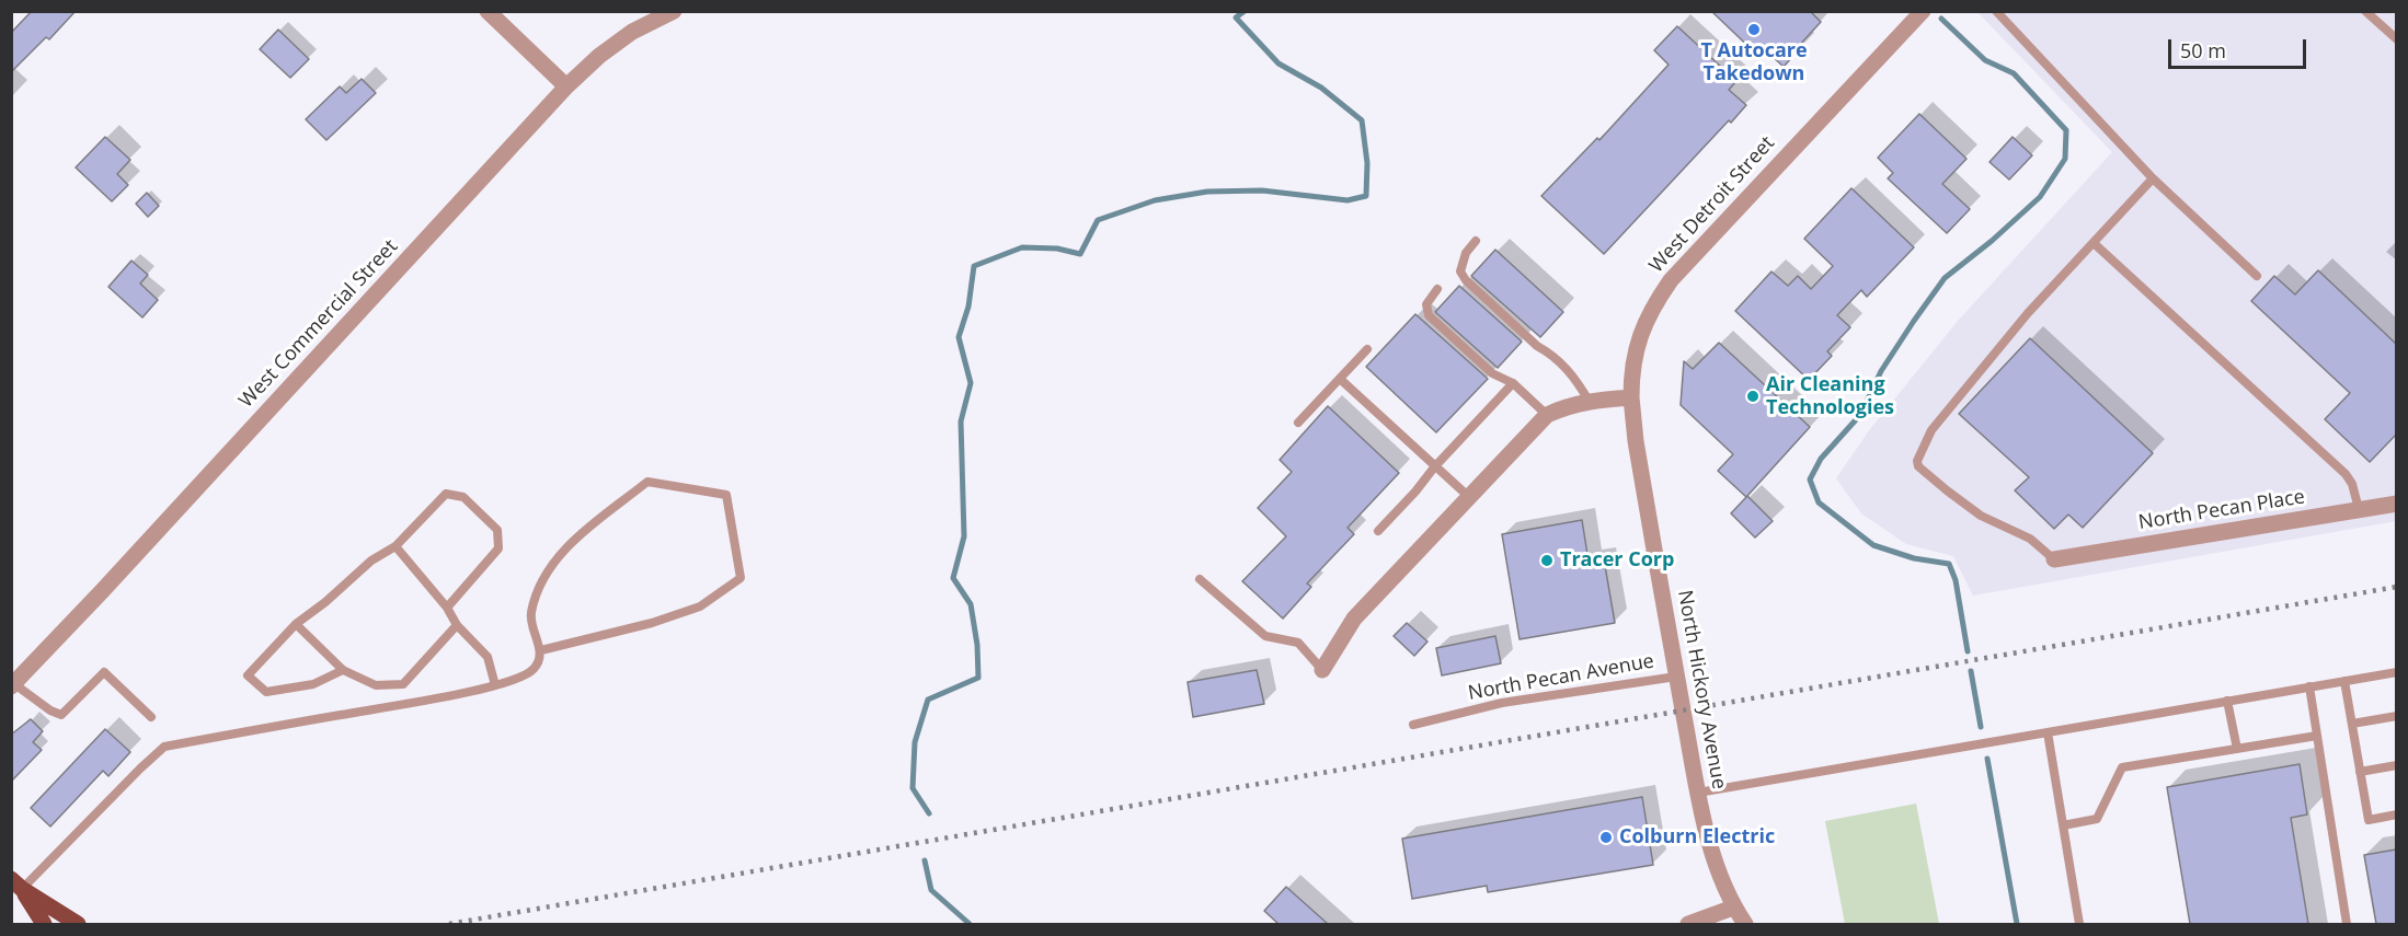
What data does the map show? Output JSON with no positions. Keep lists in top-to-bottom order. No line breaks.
{"streets":{"street":["West Detroit Street","West Commercial Street","North Pecan Place","North Hickory Avenue"],"lane":["North Pecan Avenue"]},"crossings":[["West Detroit Street","North Hickory Avenue"],["North Pecan Avenue","North Hickory Avenue"]],"places":["T Autocare Takedown","Air Cleaning Technologies","Tracer Corp","Colburn Electric"],"scale_bar":"50 m"}
